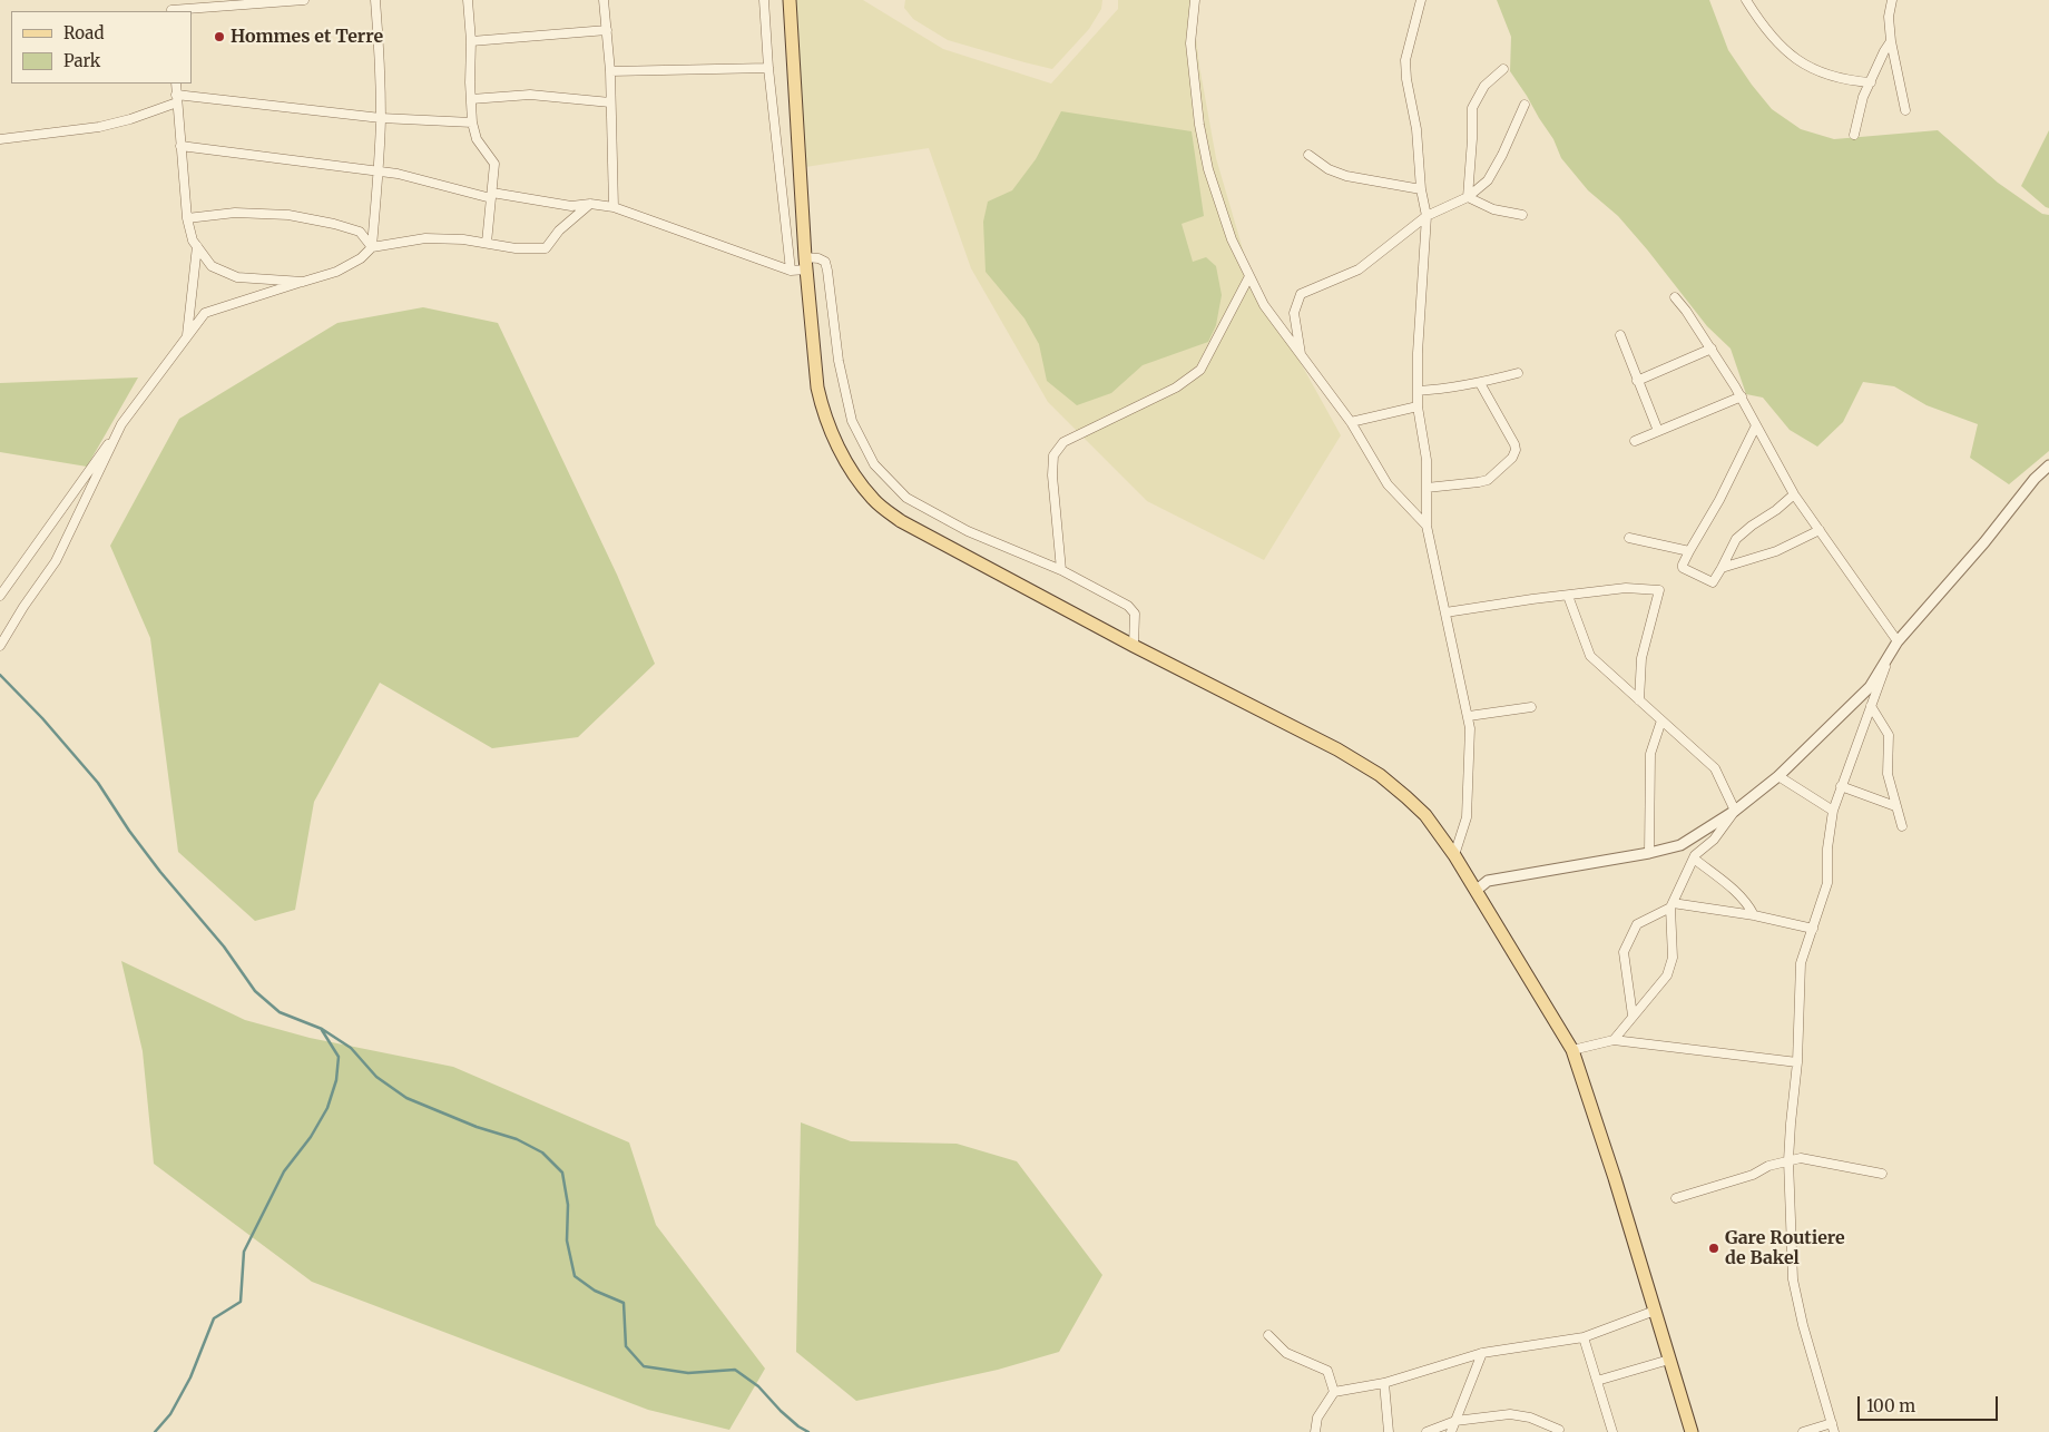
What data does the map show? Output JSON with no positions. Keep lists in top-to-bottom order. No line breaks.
{"places":["Hommes et Terre","Gare Routiere de Bakel"],"legend":["Road","Park"],"scale_bar":"100 m"}
